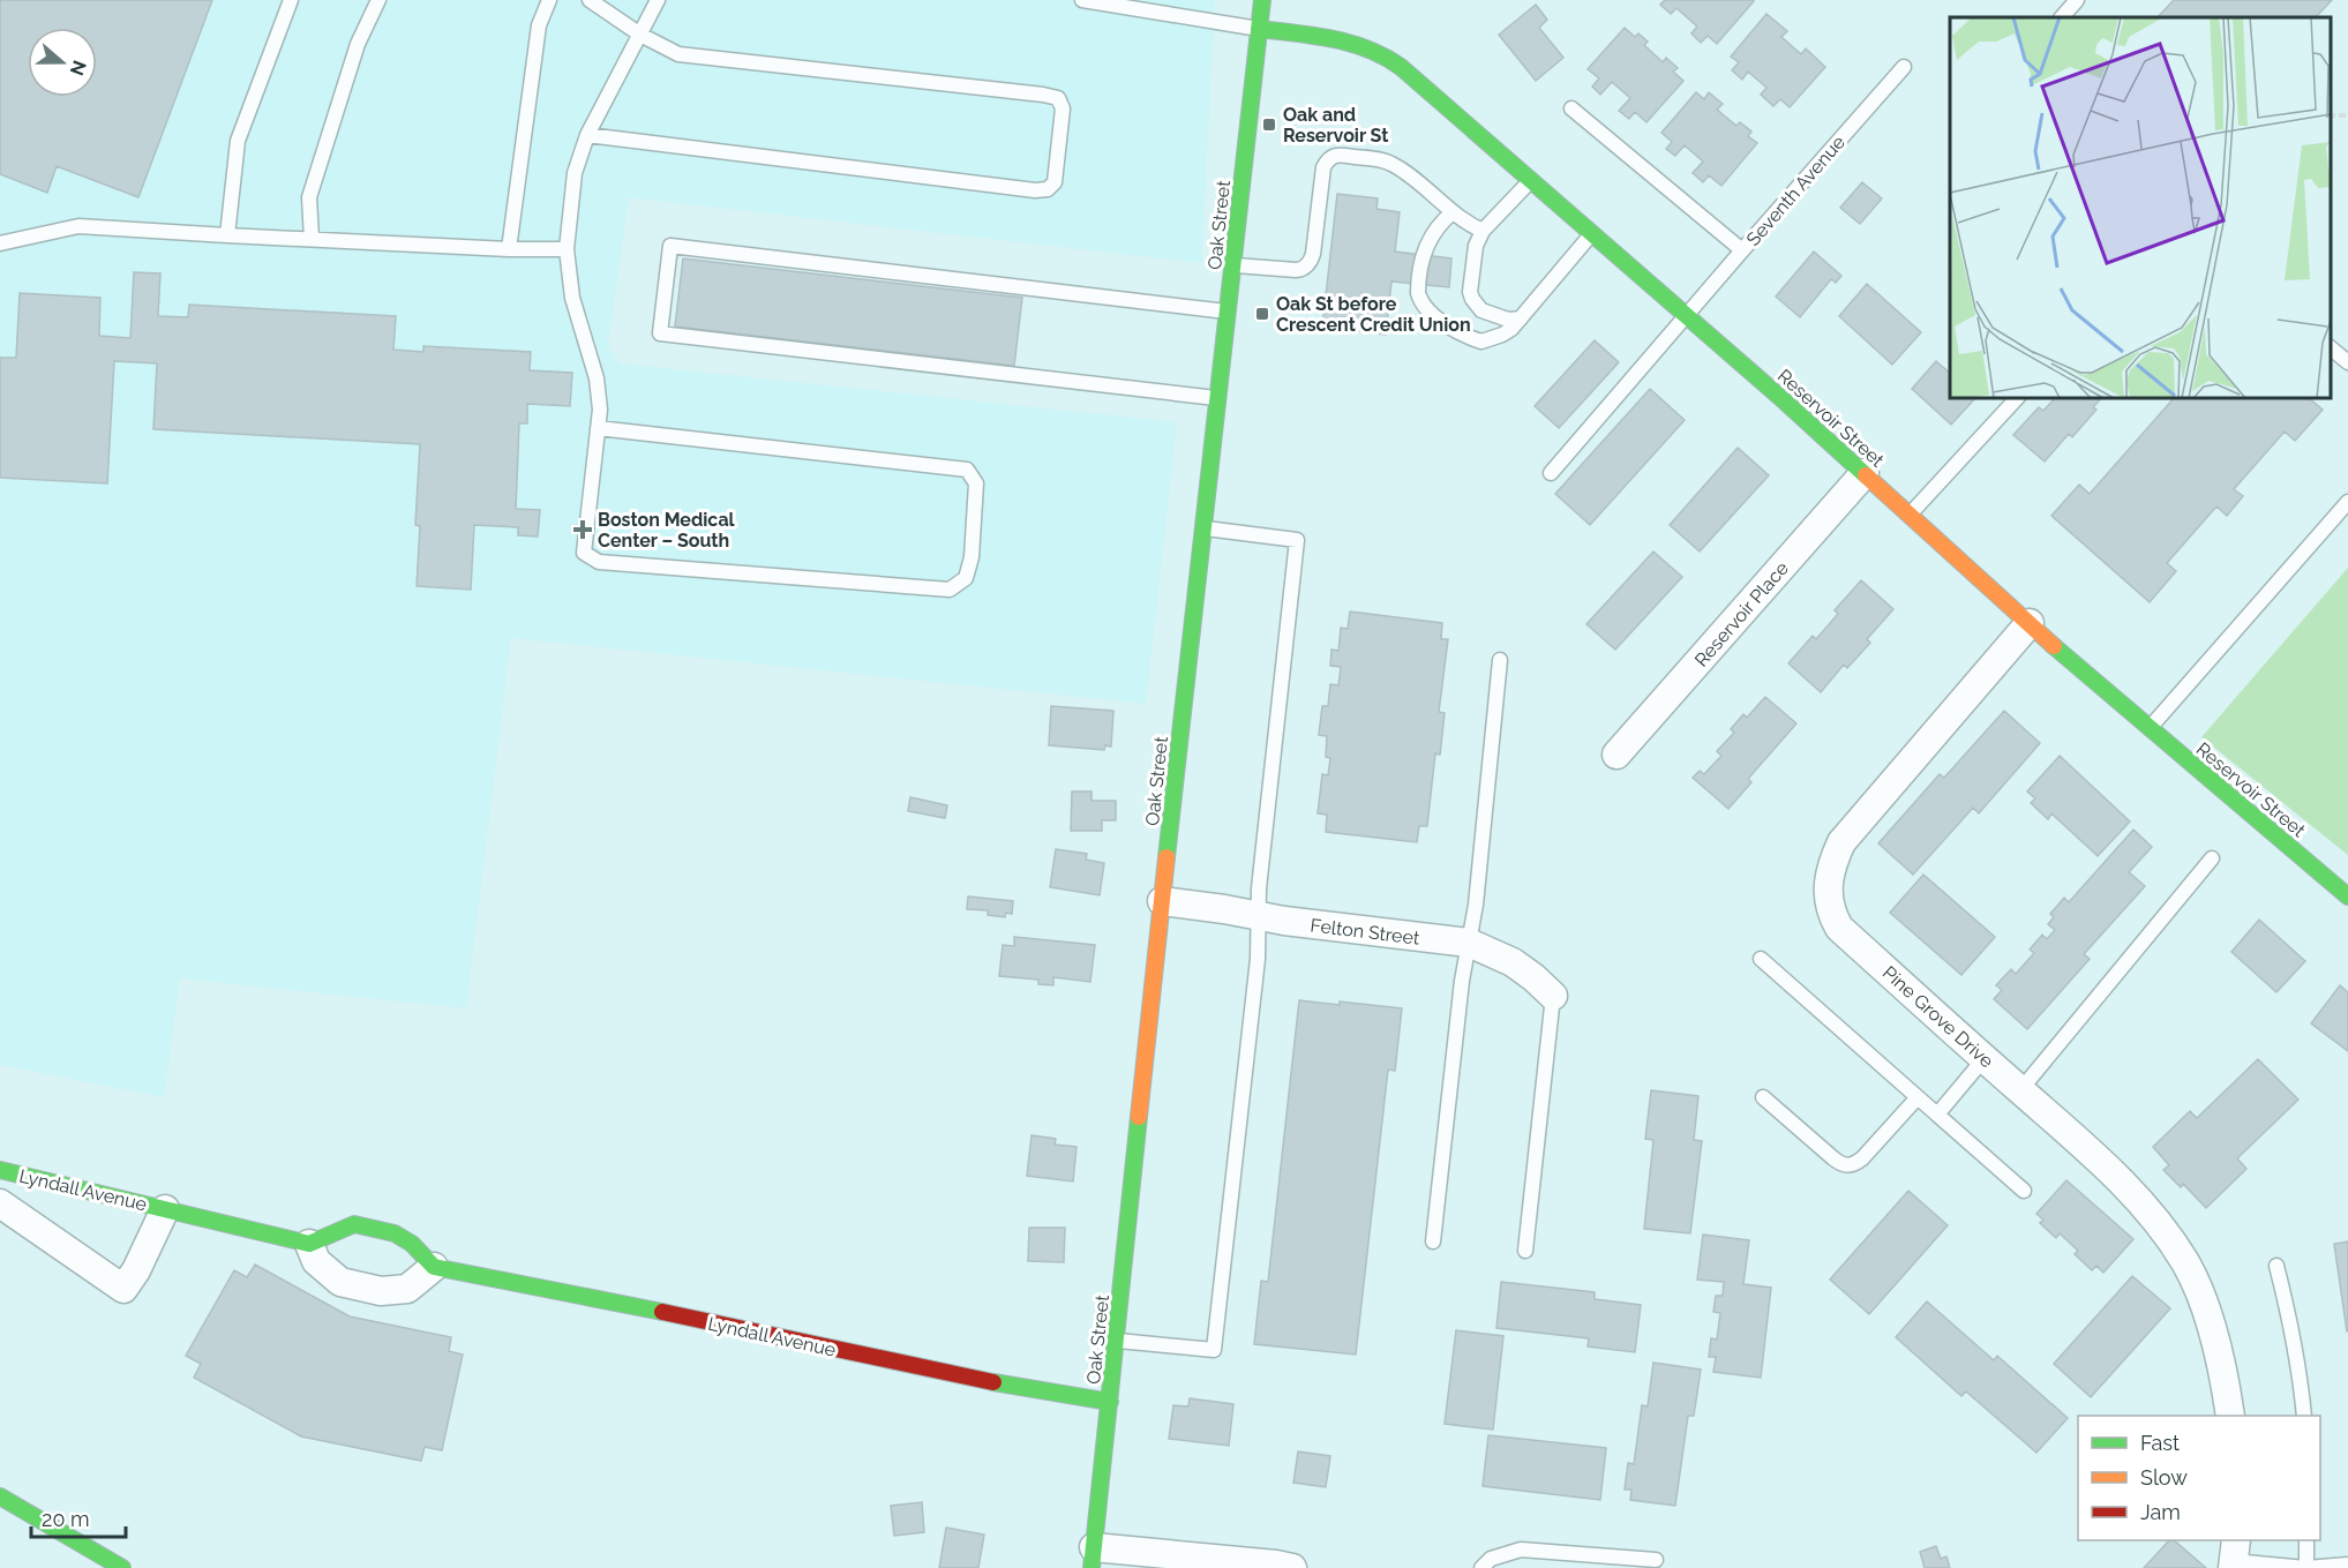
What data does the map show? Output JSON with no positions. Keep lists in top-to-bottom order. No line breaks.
{"streets":{"main road":["Oak Street","Reservoir Street","Lyndall Avenue"],"street":["Reservoir Place","Felton Street","Pine Grove Drive"],"lane":["Seventh Avenue"]},"crossings":[["Seventh Avenue","Reservoir Street"],["Oak Street","Reservoir Street"],["Oak Street","Felton Street"],["Oak Street","Lyndall Avenue"],["Reservoir Street","Reservoir Place"],["Reservoir Street","Pine Grove Drive"]],"places":{"transit":["Oak and Reservoir St","Oak St before Crescent Credit Union"],"health":["Boston Medical Center – South"]},"legend":["Fast","Slow","Jam"],"scale_bar":"20 m","north":"right"}
